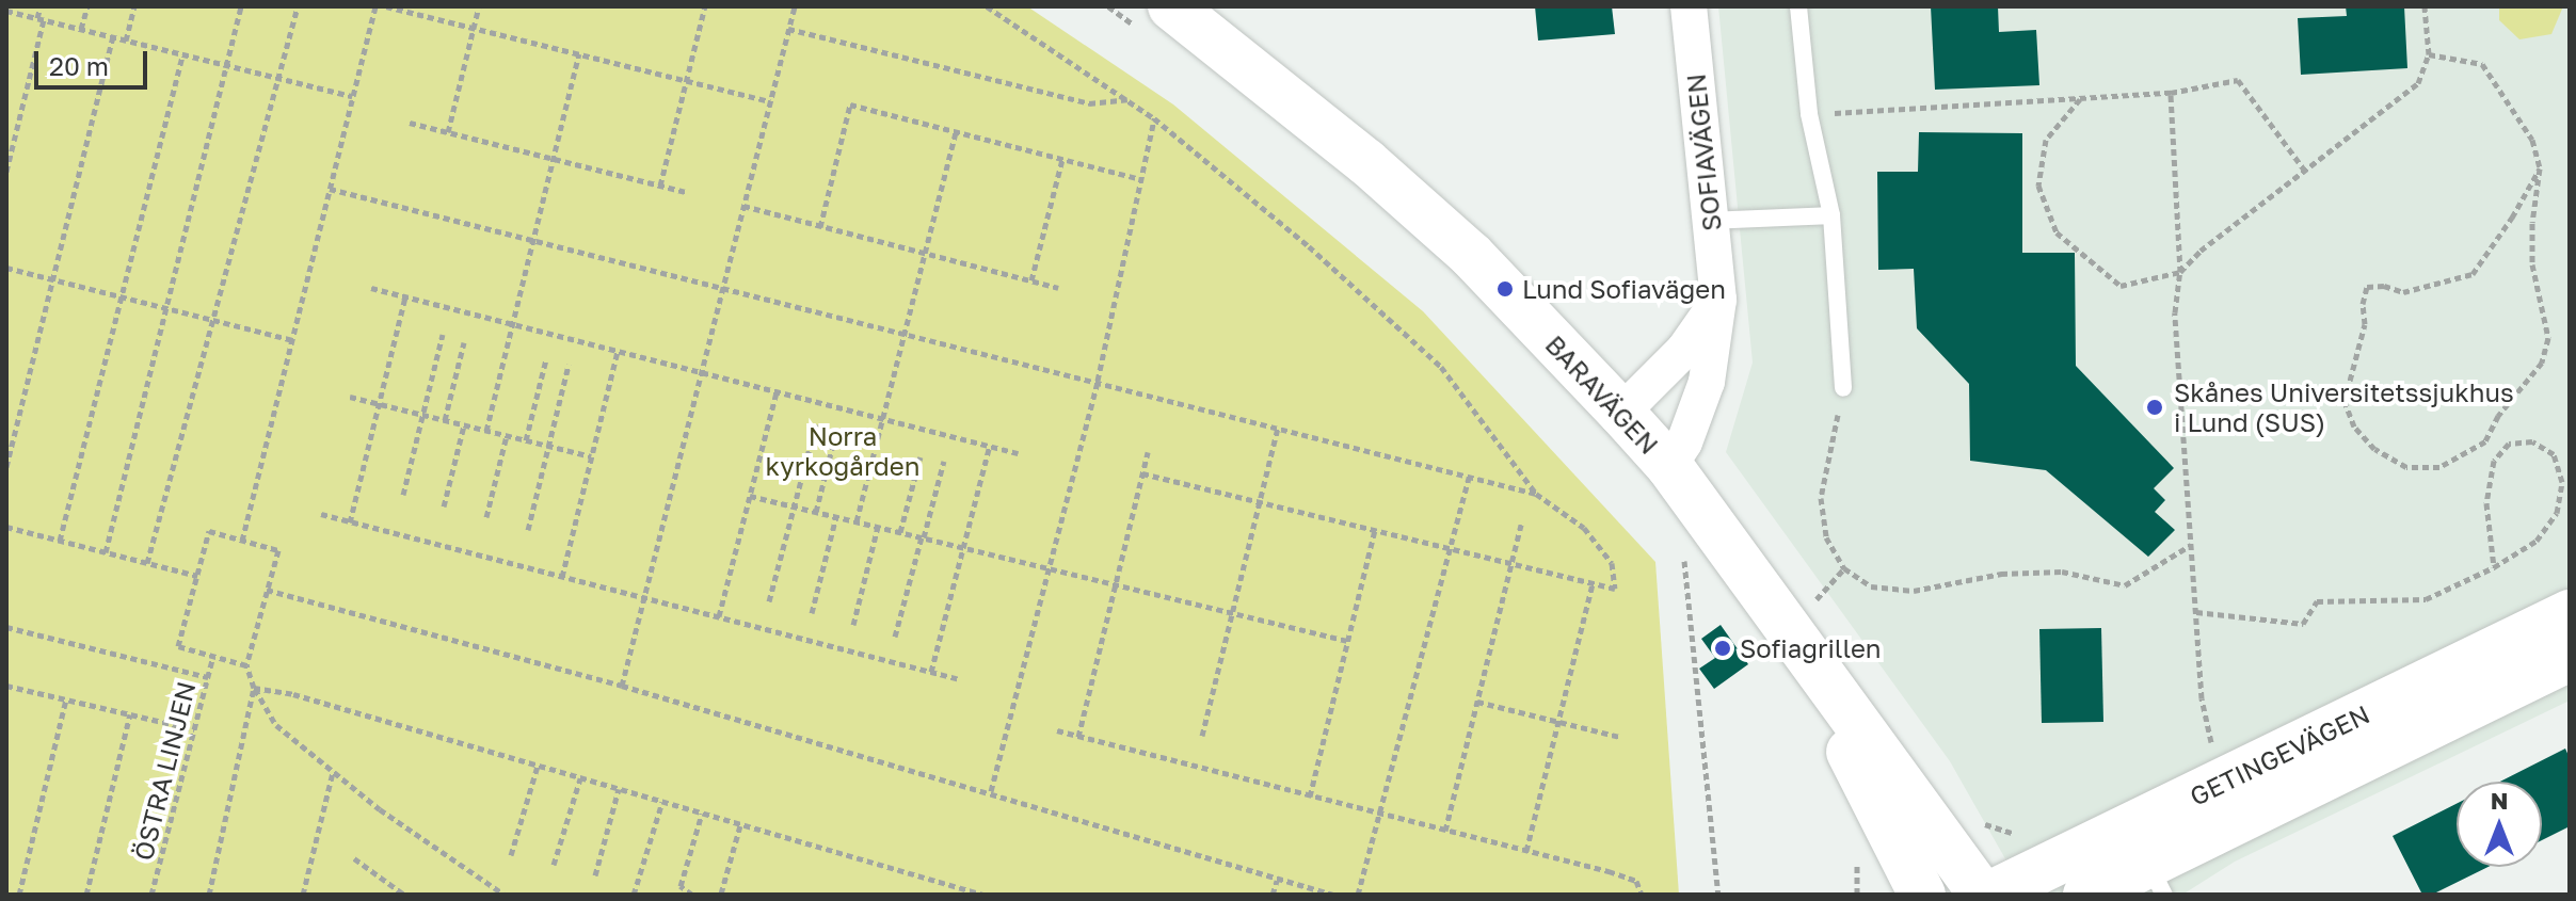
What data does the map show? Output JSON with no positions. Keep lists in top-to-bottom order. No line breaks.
{"streets":{"street":["SOFIAVÄGEN","BARAVÄGEN","GETINGEVÄGEN"],"path":["ÖSTRA LINJEN"]},"crossings":[["SOFIAVÄGEN","BARAVÄGEN"]],"parks":["Norra kyrkogården"],"places":["Lund Sofiavägen","Skånes Universitetssjukhus i Lund (SUS)","Sofiagrillen"],"scale_bar":"20 m","north":"top"}
